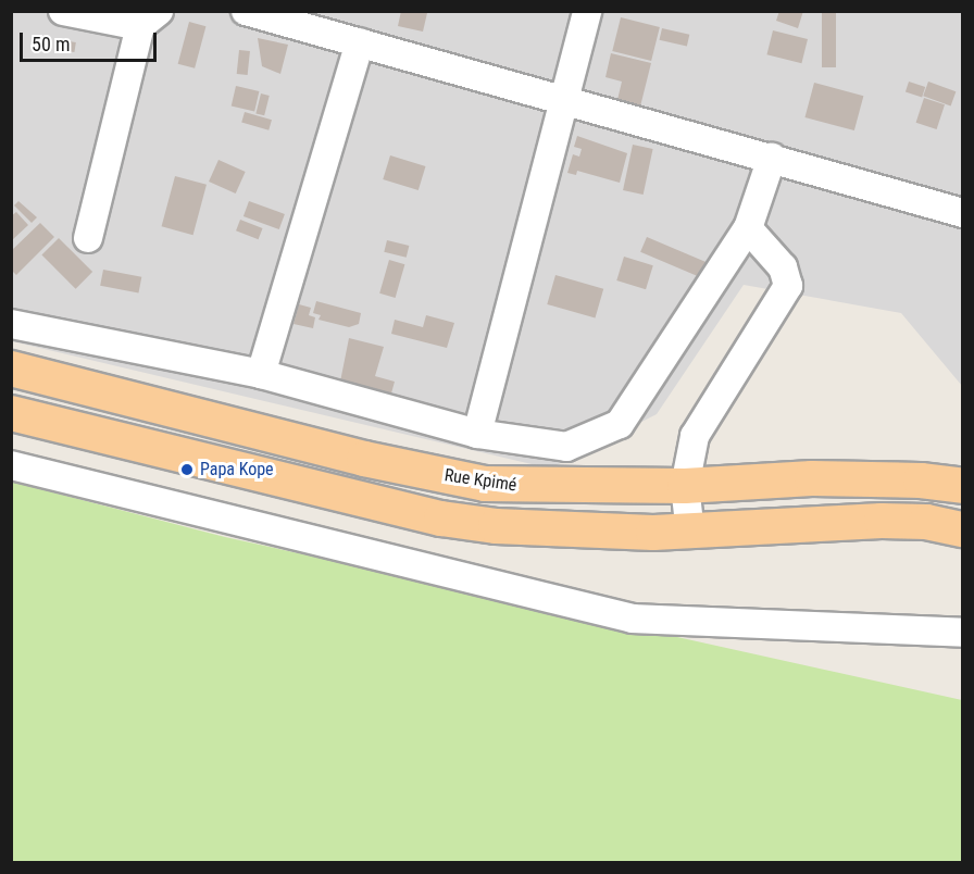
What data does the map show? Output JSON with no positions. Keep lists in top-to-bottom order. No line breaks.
{"streets":{"main road":["Rue Kpimé"]},"places":["Papa Kope"],"scale_bar":"50 m"}
